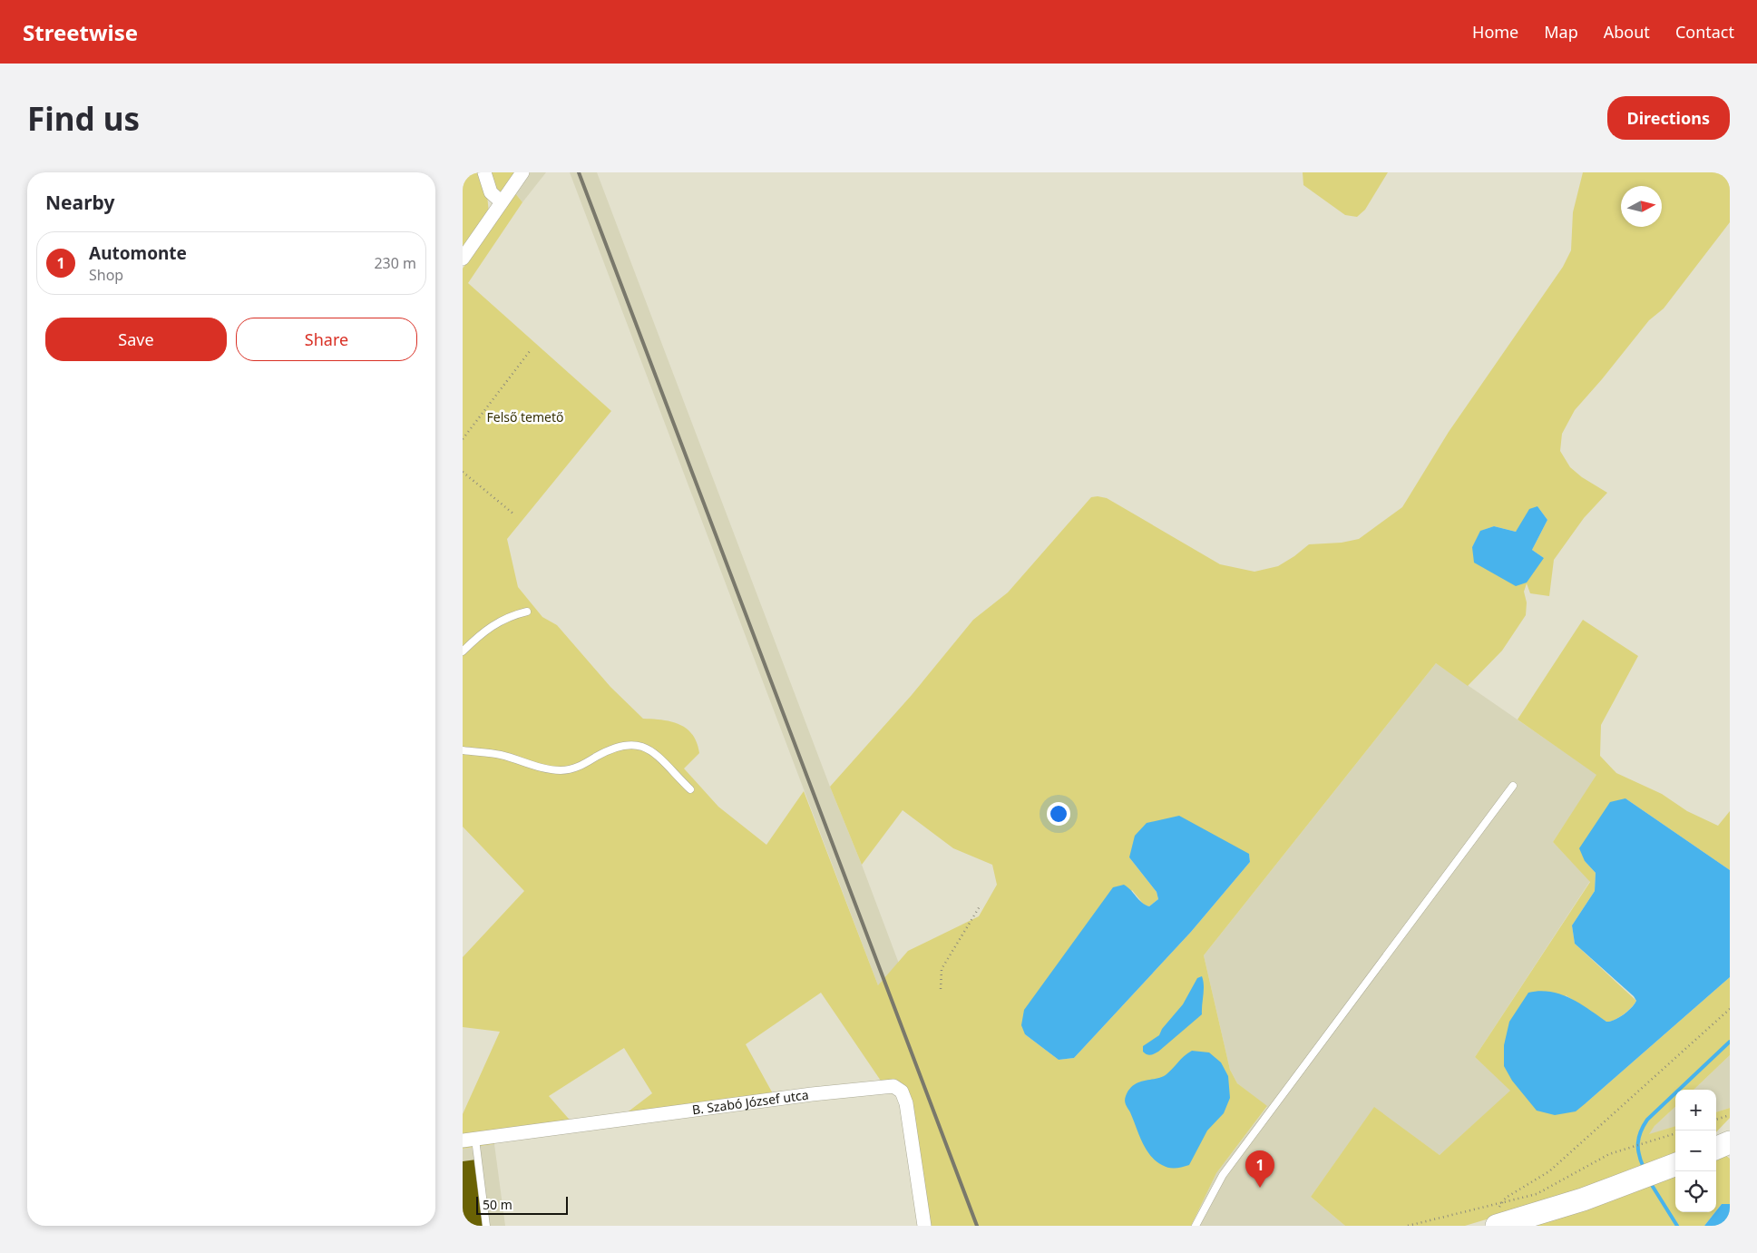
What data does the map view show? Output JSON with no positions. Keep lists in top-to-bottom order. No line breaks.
{"streets":{"street":["B. Szabó József utca"]},"parks":["Felső temető"],"scale_bar":"50 m","north":"right","page":{"header":"Streetwise","nav":["Home","Map","About","Contact"],"buttons":["Directions",["Save","Share"]],"title":"Find us","heading":"Nearby","list":[{"mark":"1","name":"Automonte","note":"Shop","value":"230 m"}],"map_buttons":["+","−"],"pins":"1","scale":"50 m"}}
